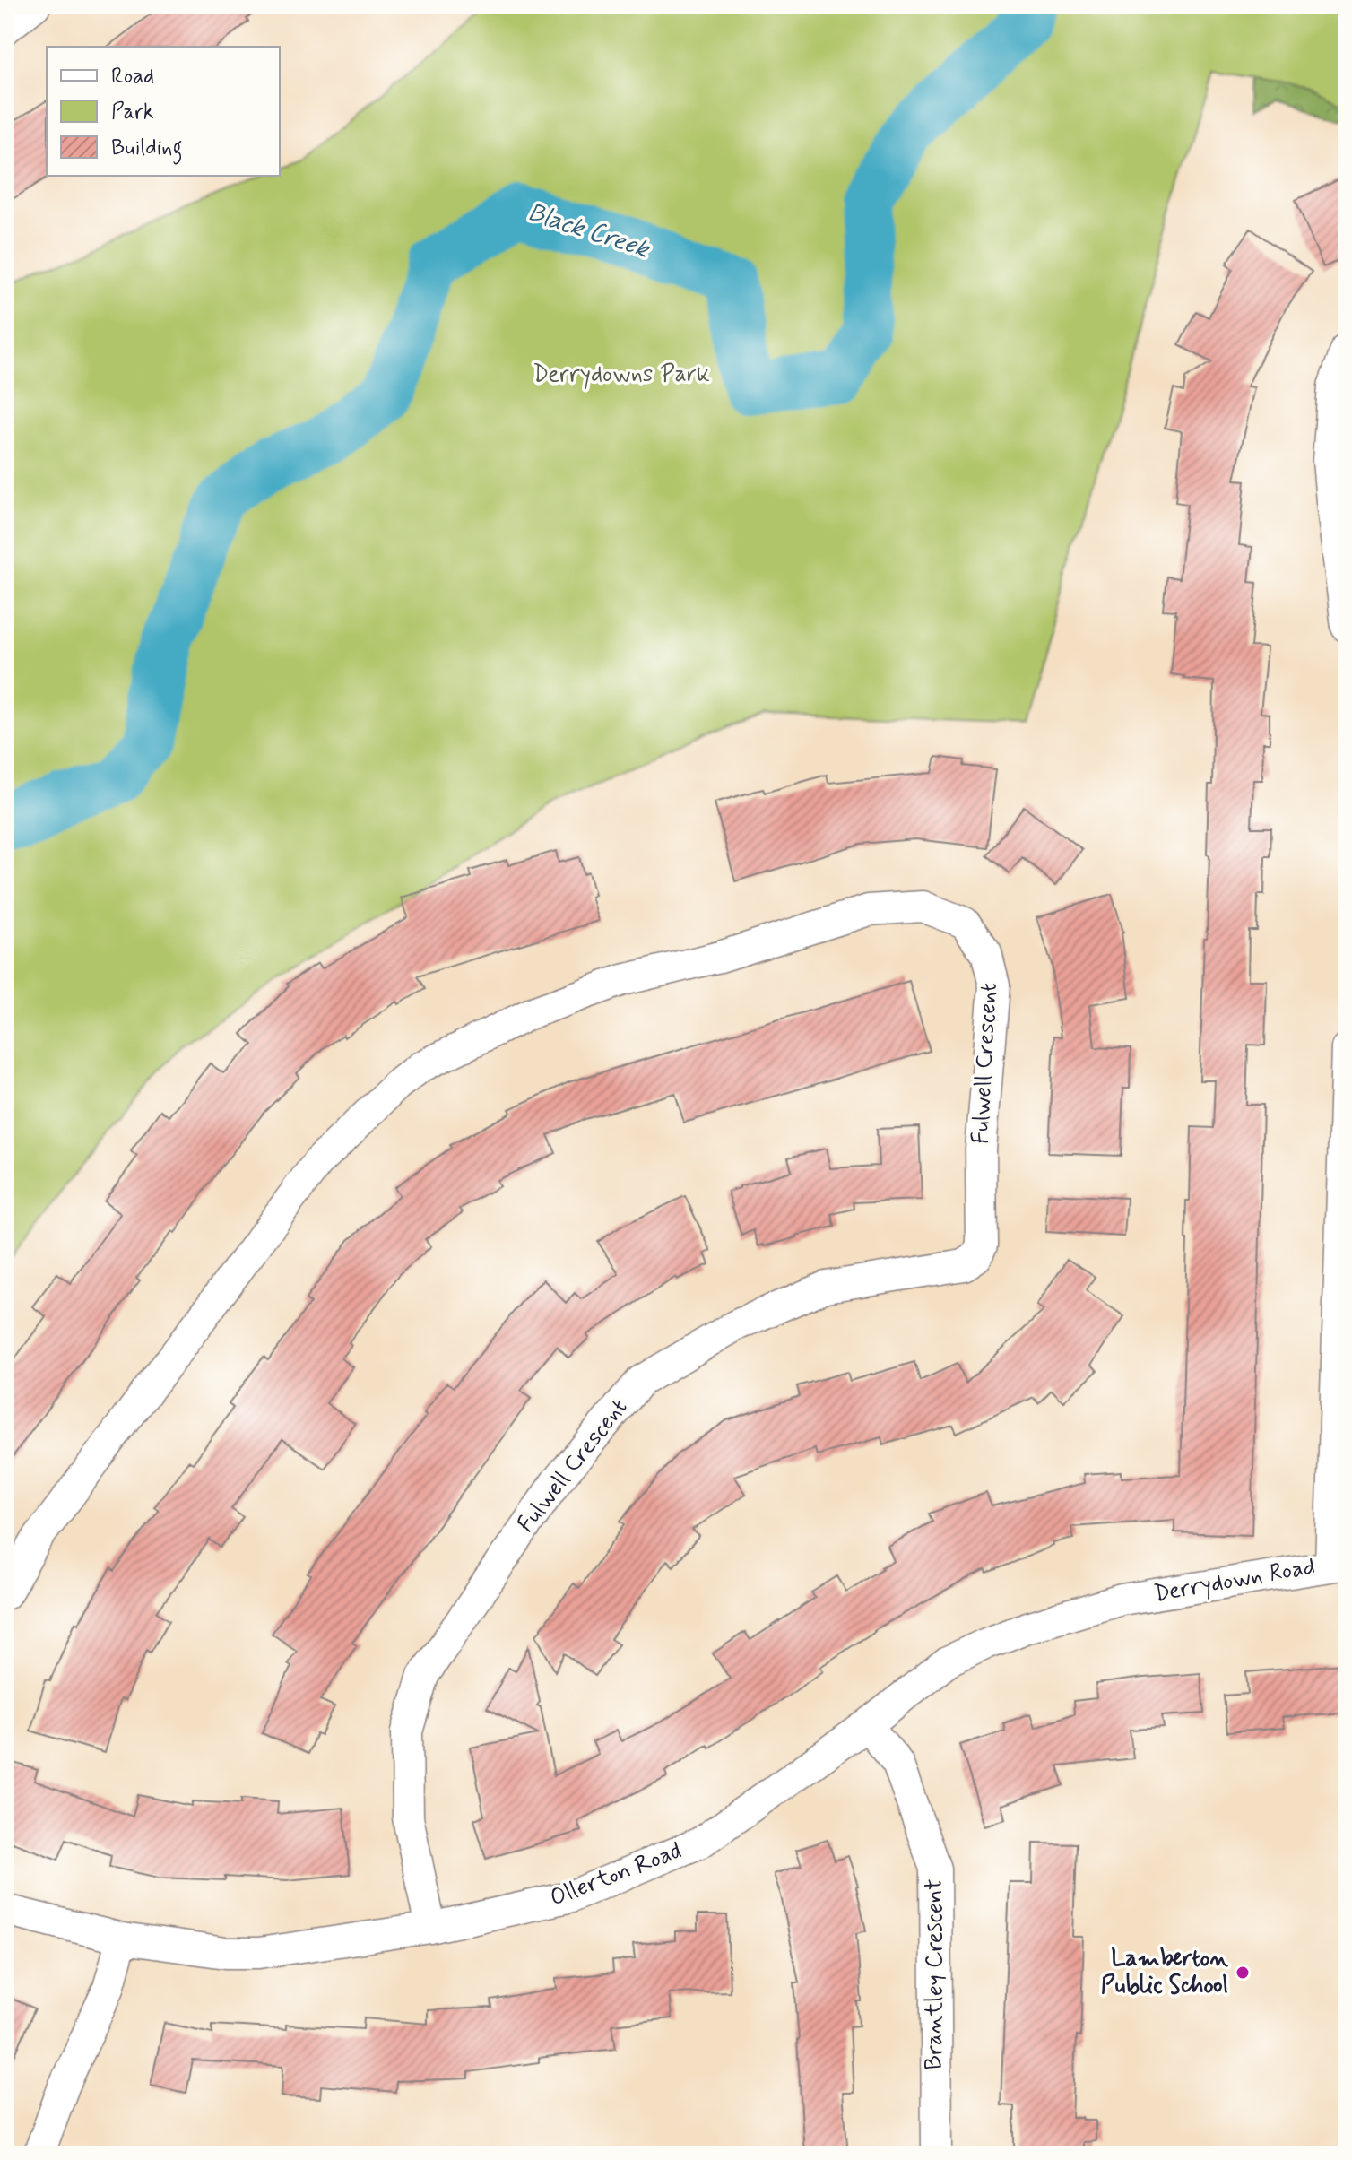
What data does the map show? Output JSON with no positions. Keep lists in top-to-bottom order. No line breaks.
{"streets":{"street":["Fulwell Crescent","Derrydown Road","Ollerton Road","Brantley Crescent"]},"crossings":[["Fulwell Crescent","Ollerton Road"],["Derrydown Road","Ollerton Road"],["Ollerton Road","Brantley Crescent"]],"water":["Black Creek"],"parks":["Derrydowns Park"],"places":["Lamberton Public School"],"legend":["Road","Park","Building"]}
